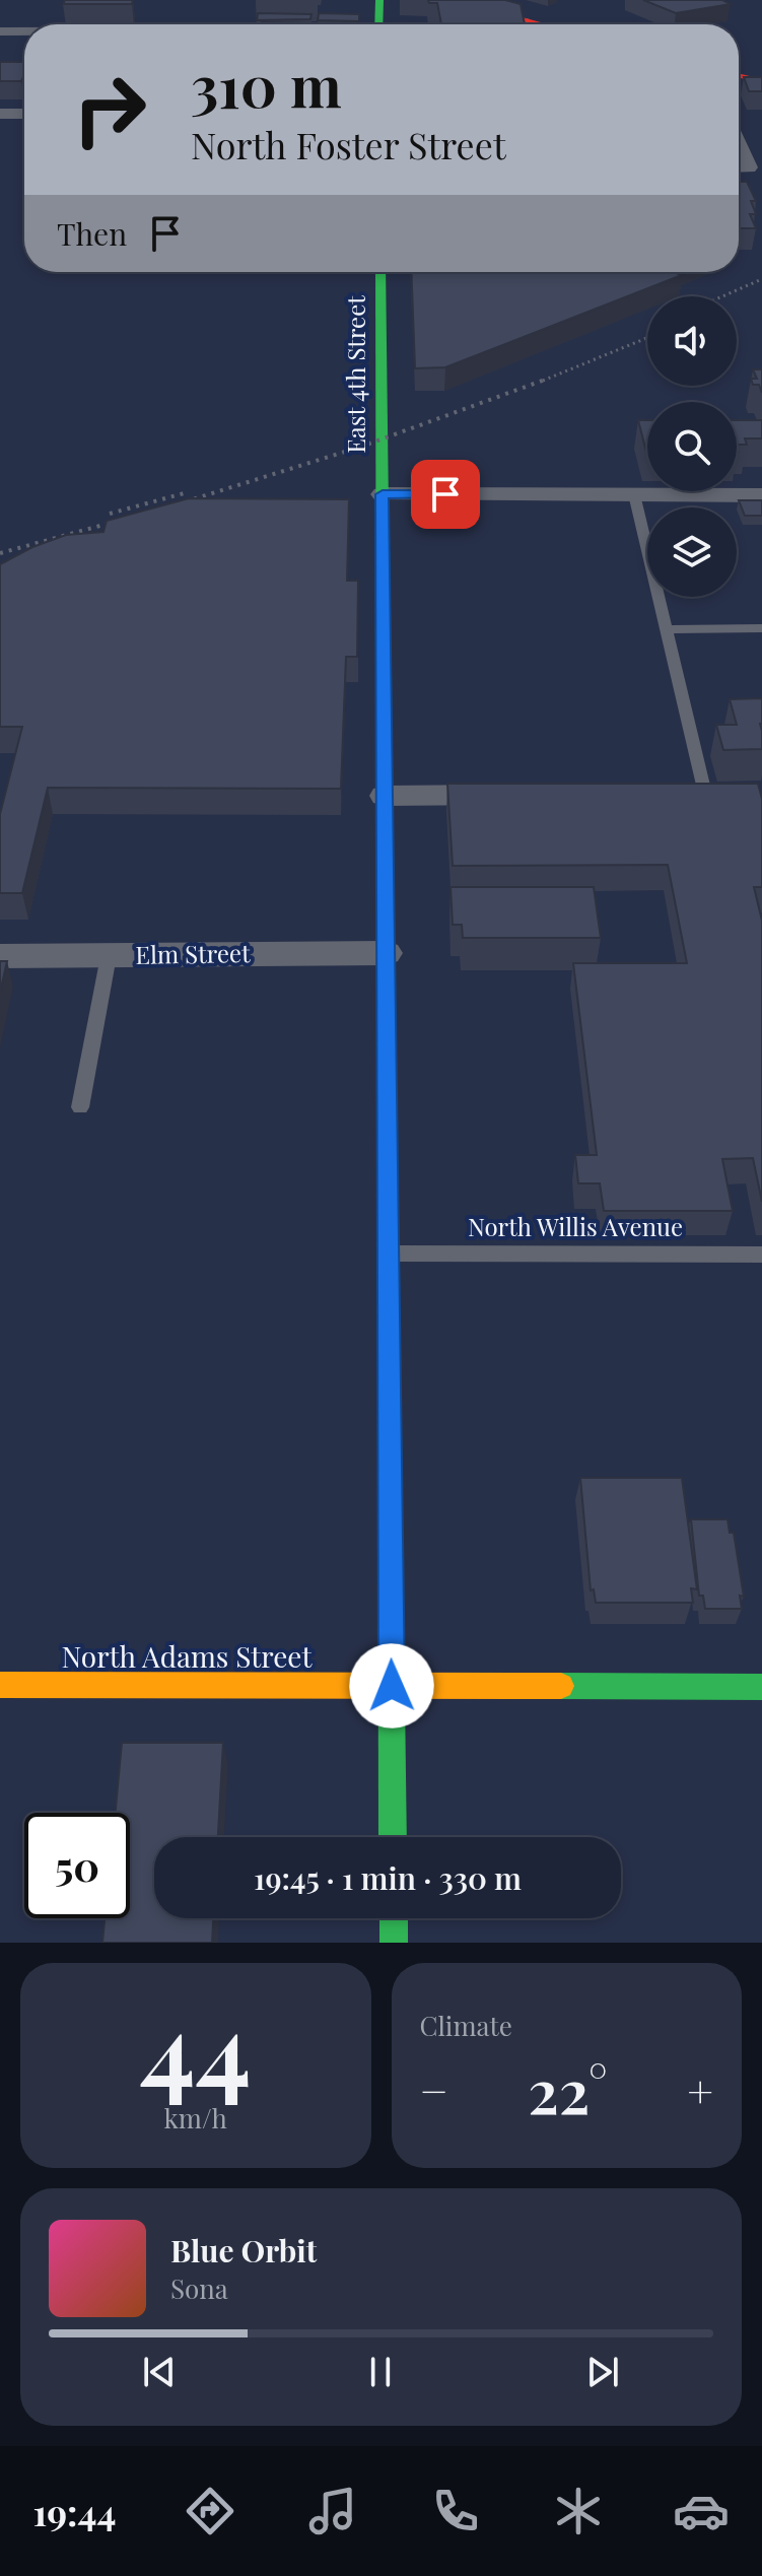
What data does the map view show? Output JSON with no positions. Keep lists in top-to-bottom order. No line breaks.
{"streets":{"main road":["East 4th Street","North Adams Street"],"street":["Elm Street"],"lane":["North Willis Avenue"]},"crossings":[["East 4th Street","Elm Street"],["East 4th Street","North Willis Avenue"],["East 4th Street","North Adams Street"]],"page":{"turn":["310 m","North Foster Street"],"then":"Then","limit":"50","trip":"19:45 · 1 min · 330 m","tile":[["44","km/h"],"Climate"],"heat":["−","22°","+"],"song":["Blue Orbit","Sona"],"tabs":"19:44"}}
